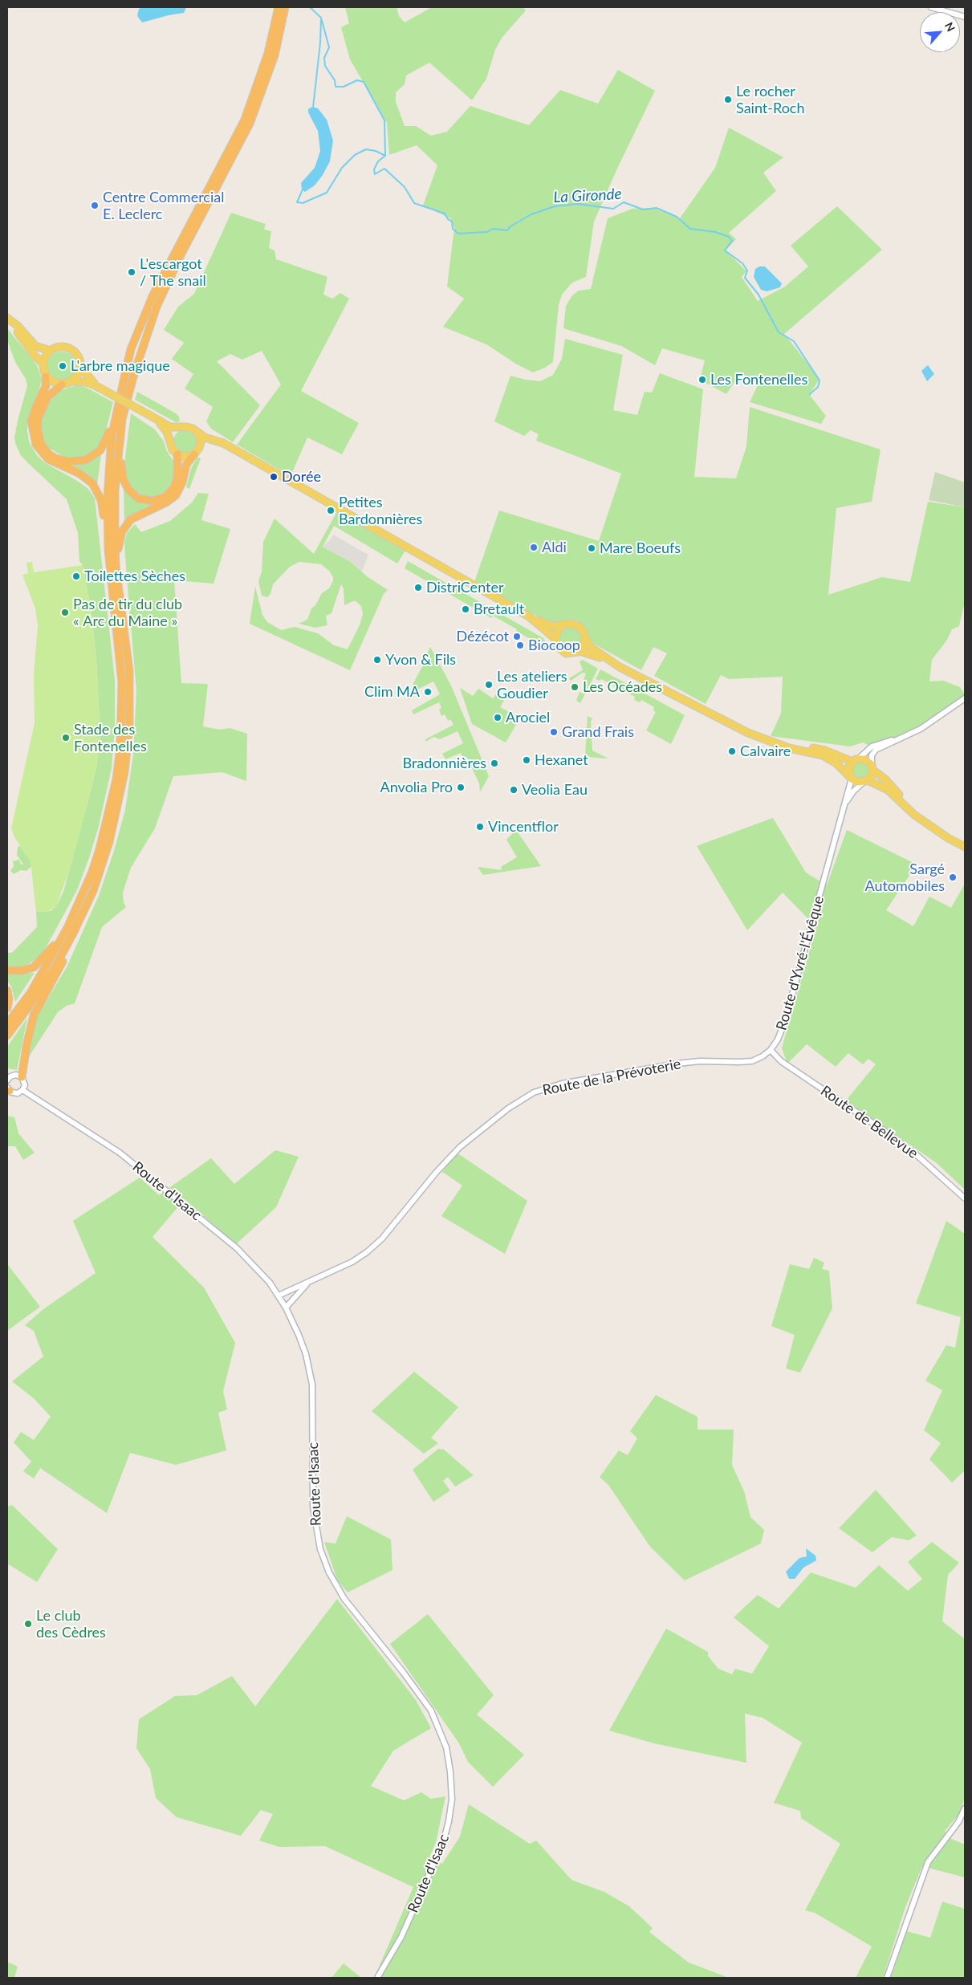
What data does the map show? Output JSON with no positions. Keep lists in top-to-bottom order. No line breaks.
{"streets":{"street":["Route d'Yvré-l'Évêque","Route de la Prévoterie","Route de Bellevue","Route d'Isaac"]},"crossings":[["Route d'Yvré-l'Évêque","Route de la Prévoterie"],["Route d'Yvré-l'Évêque","Route de Bellevue"],["Route de la Prévoterie","Route de Bellevue"],["Route de la Prévoterie","Route d'Isaac"]],"water":["La Gironde"],"places":["Le rocher Saint-Roch","Centre Commercial E. Leclerc","L'escargot / The snail","L'arbre magique","Les Fontenelles","Dorée","Petites Bardonnières","Aldi","Mare Boeufs","Toilettes Sèches","DistriCenter","Bretault","Pas de tir du club « Arc du Maine »","Dézécot","Biocoop","Yvon & Fils","Les ateliers Goudier","Les Océades","Clim MA","Arociel","Grand Frais","Stade des Fontenelles","Calvaire","Hexanet","Bradonnières","Anvolia Pro","Veolia Eau","Vincentflor","Sargé Automobiles","Le club des Cèdres"],"north":"top right"}
